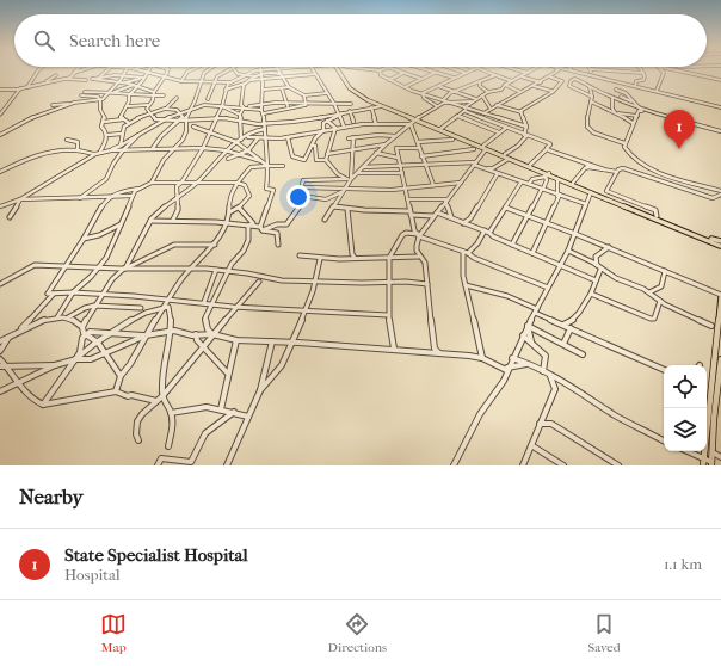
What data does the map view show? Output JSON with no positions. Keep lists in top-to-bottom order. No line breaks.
{"page":{"search":"Search here","pins":"1","heading":"Nearby","list":[{"mark":"1","name":"State Specialist Hospital","note":"Hospital","value":"1.1 km"}],"nav":["Map","Directions","Saved"]}}
